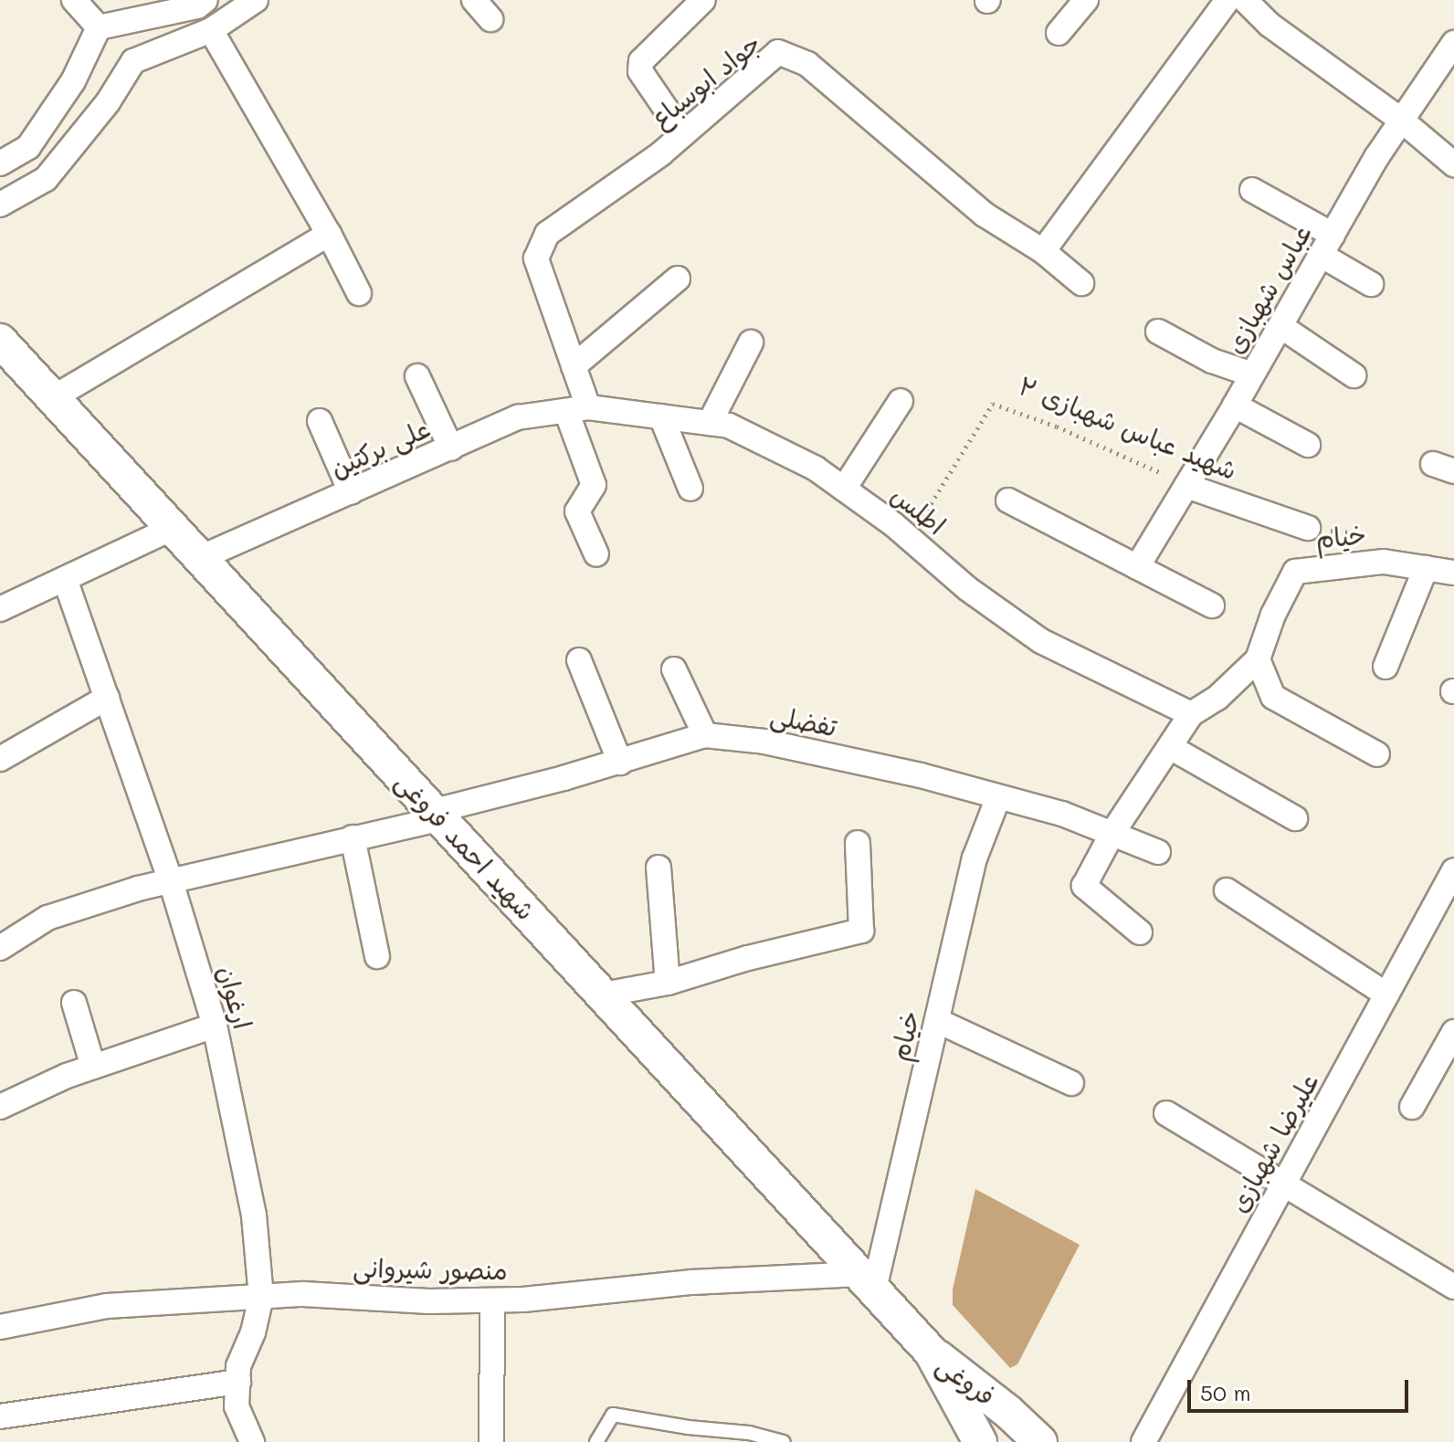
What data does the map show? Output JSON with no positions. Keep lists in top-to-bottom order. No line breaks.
{"streets":{"main road":["شهید احمد فروغی","فروغی"],"street":["جواد ابوسباع","عباس شهبازی","شهید عباس شهبازی ۲","علی برکتین","اطلس","خیام","تفضلی","ارغوان","علیرضا شهبازی","منصور شیروانی"]},"crossings":[["جواد ابوسباع","علی برکتین"],["جواد ابوسباع","اطلس"],["عباس شهبازی","شهید عباس شهبازی ۲"],["شهید عباس شهبازی ۲","اطلس"],["علی برکتین","اطلس"],["علی برکتین","شهید احمد فروغی"],["اطلس","خیام"],["خیام","تفضلی"],["خیام","شهید احمد فروغی"],["خیام","منصور شیروانی"],["تفضلی","شهید احمد فروغی"],["تفضلی","ارغوان"],["شهید احمد فروغی","منصور شیروانی"],["شهید احمد فروغی","فروغی"],["ارغوان","منصور شیروانی"]],"scale_bar":"50 m"}
